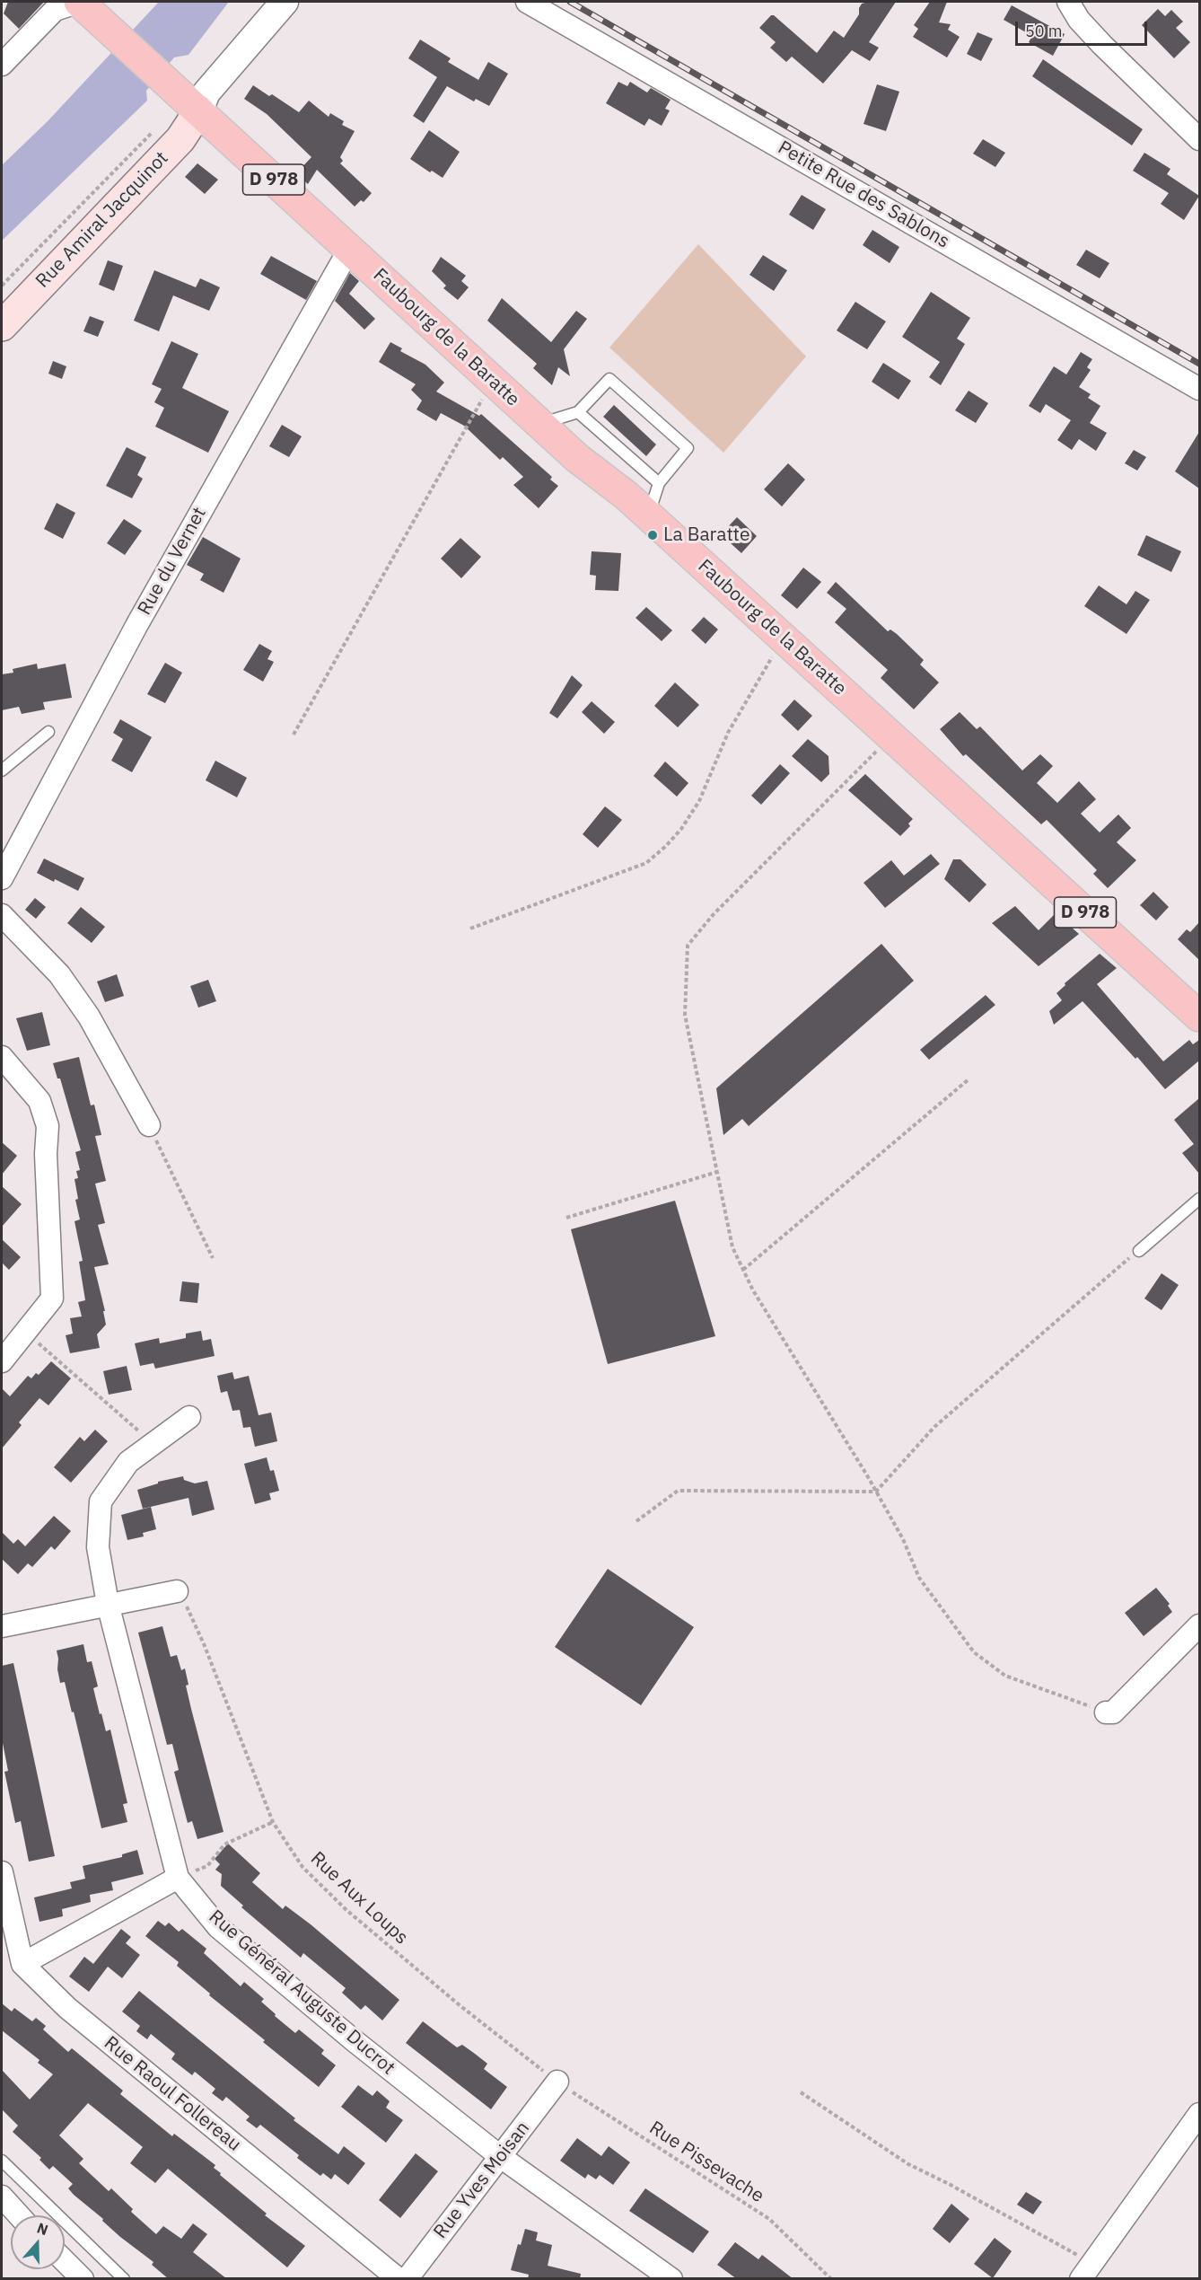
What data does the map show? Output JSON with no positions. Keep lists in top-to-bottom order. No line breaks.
{"streets":{"main road":["D 978","Rue Amiral Jacquinot","Faubourg de la Baratte"],"street":["Petite Rue des Sablons","Rue du Vernet","Rue Général Auguste Ducrot","Rue Raoul Follereau","Rue Yves Moisan"],"path":["Rue Aux Loups","Rue Pissevache"]},"crossings":[["D 978","Rue Amiral Jacquinot"],["D 978","Faubourg de la Baratte"],["Rue Amiral Jacquinot","Faubourg de la Baratte"],["Faubourg de la Baratte","Rue du Vernet"],["Rue Aux Loups","Rue Pissevache"],["Rue Aux Loups","Rue Yves Moisan"],["Rue Général Auguste Ducrot","Rue Yves Moisan"],["Rue Pissevache","Rue Yves Moisan"]],"places":["La Baratte"],"scale_bar":"50 m","north":"top"}
